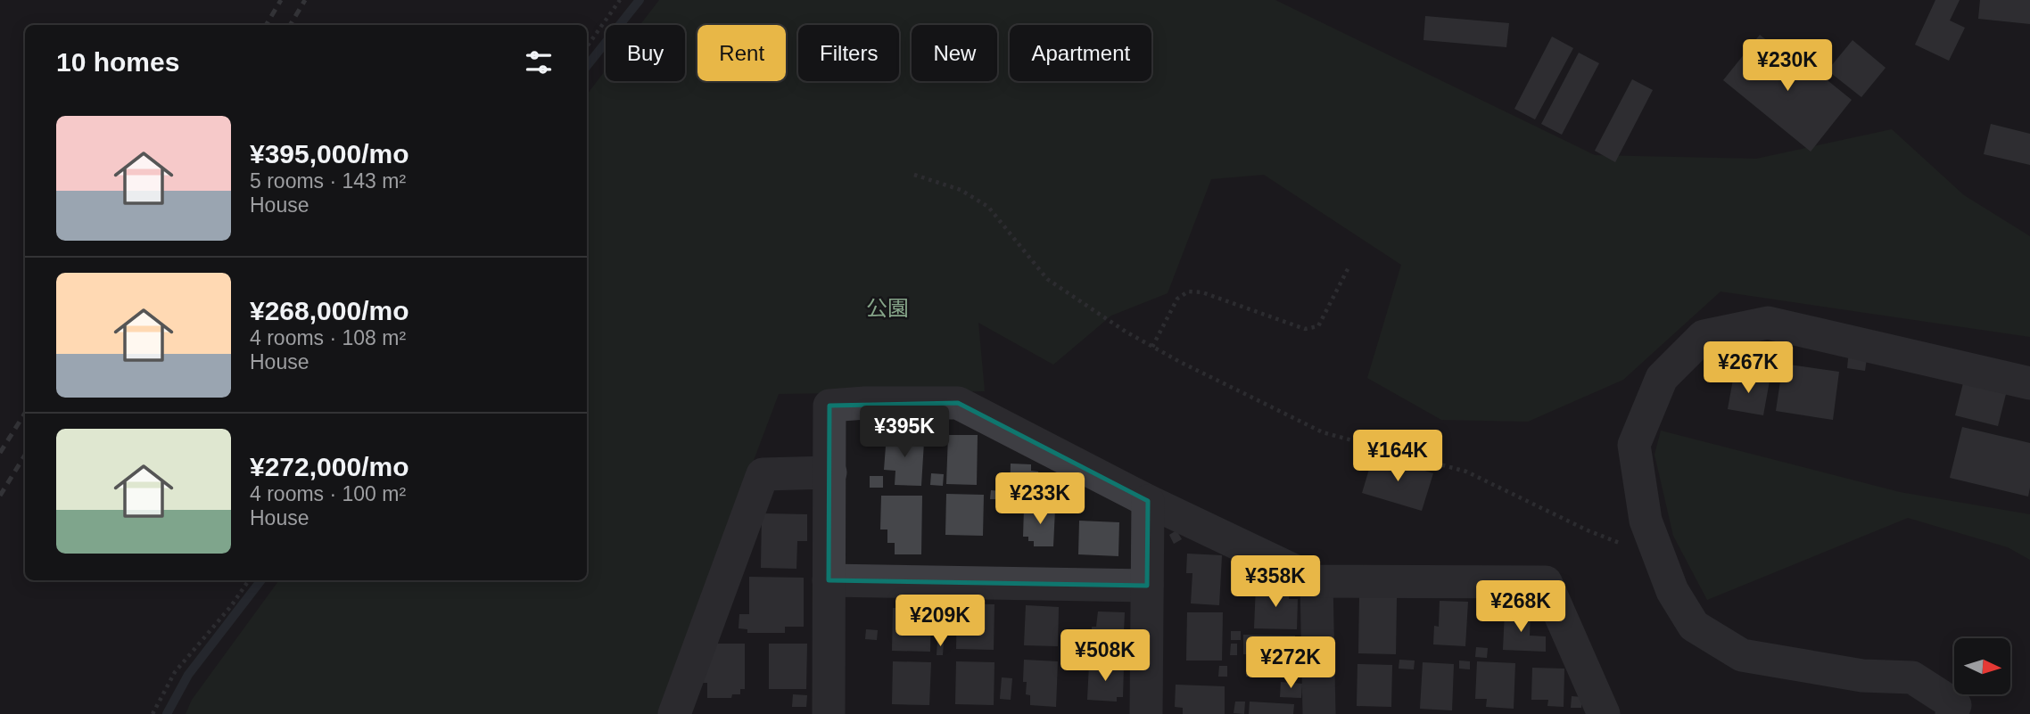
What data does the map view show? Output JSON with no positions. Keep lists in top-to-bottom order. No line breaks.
{"parks":["公園"],"north":"right","page":{"chip":["Buy","Rent","Filters","New","Apartment"],"heading":"10 homes","price":["¥230K","¥267K","¥395K","¥164K","¥233K","¥358K","¥268K","¥209K","¥508K","¥272K"],"list":[{"name":"¥395,000/mo","note":"5 rooms · 143 m² · House"},{"name":"¥268,000/mo","note":"4 rooms · 108 m² · House"},{"name":"¥272,000/mo","note":"4 rooms · 100 m² · House"}]}}
